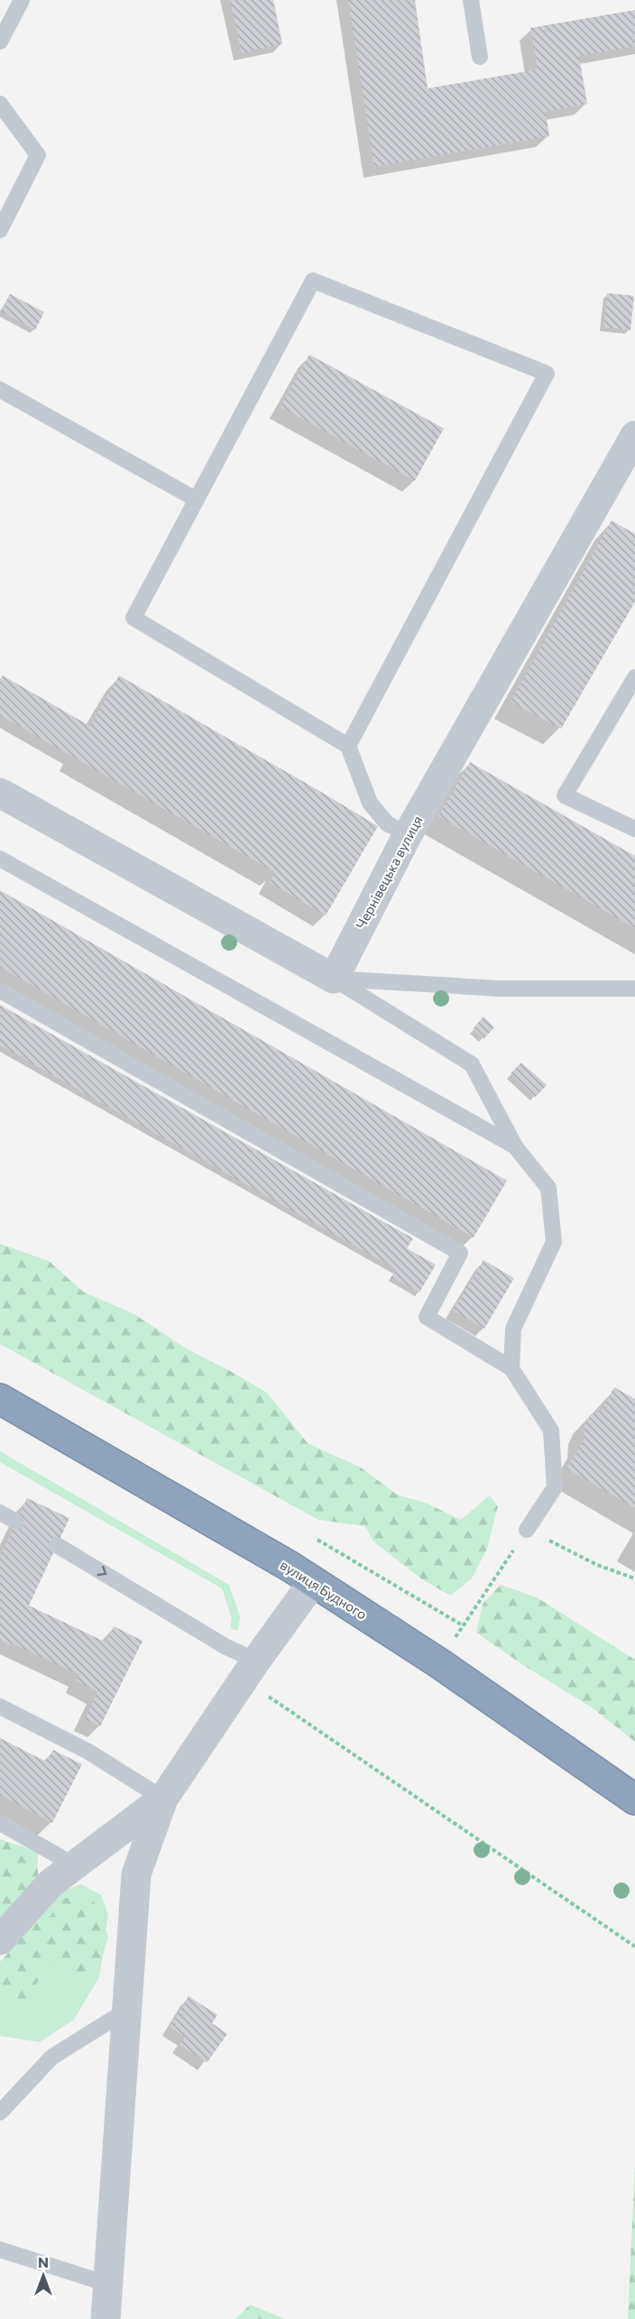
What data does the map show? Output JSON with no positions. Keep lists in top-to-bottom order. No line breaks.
{"streets":{"highway":["вулиця Будного"],"street":["Чернівецька вулиця"]},"north":"top"}
